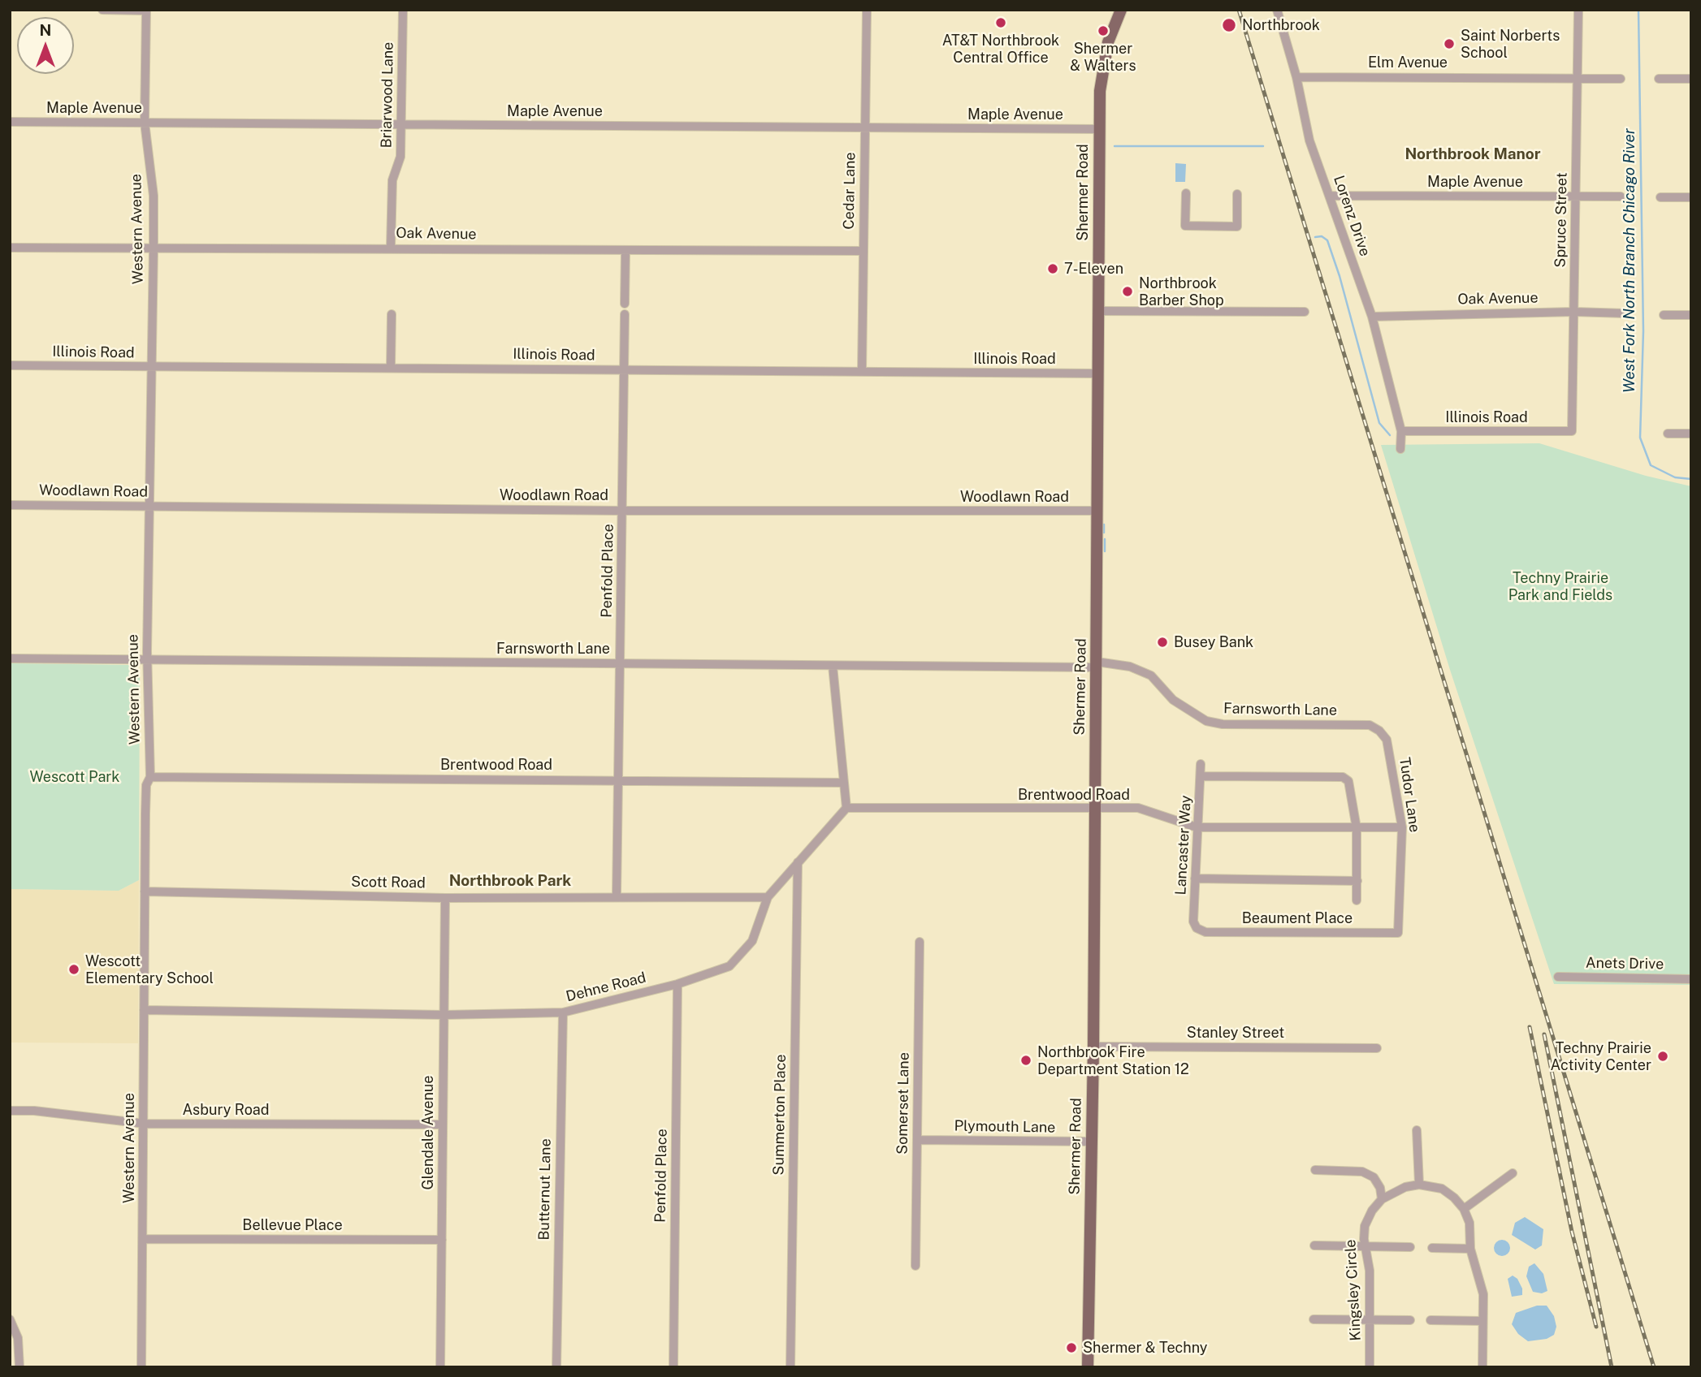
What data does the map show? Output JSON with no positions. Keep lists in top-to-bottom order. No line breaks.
{"streets":{"main road":["Shermer Road"],"street":["Elm Avenue","Briarwood Lane","Maple Avenue","Cedar Lane","Lorenz Drive","Spruce Street","Western Avenue","Oak Avenue","Illinois Road","Woodlawn Road","Penfold Place","Farnsworth Lane","Brentwood Road","Tudor Lane","Lancaster Way","Scott Road","Beaument Place","Anets Drive","Dehne Road","Stanley Street","Somerset Lane","Asbury Road","Summerton Place","Plymouth Lane","Glendale Avenue","Butternut Lane","Bellevue Place","Kingsley Circle"]},"crossings":[["Elm Avenue","Lorenz Drive"],["Elm Avenue","Spruce Street"],["Briarwood Lane","Maple Avenue"],["Briarwood Lane","Oak Avenue"],["Maple Avenue","Cedar Lane"],["Maple Avenue","Shermer Road"],["Maple Avenue","Lorenz Drive"],["Maple Avenue","Spruce Street"],["Maple Avenue","Western Avenue"],["Cedar Lane","Oak Avenue"],["Cedar Lane","Illinois Road"],["Shermer Road","Illinois Road"],["Shermer Road","Woodlawn Road"],["Shermer Road","Farnsworth Lane"],["Shermer Road","Brentwood Road"],["Shermer Road","Stanley Street"],["Shermer Road","Plymouth Lane"],["Lorenz Drive","Oak Avenue"],["Lorenz Drive","Illinois Road"],["Spruce Street","Oak Avenue"],["Spruce Street","Illinois Road"],["Western Avenue","Oak Avenue"],["Western Avenue","Illinois Road"],["Western Avenue","Woodlawn Road"],["Western Avenue","Farnsworth Lane"],["Western Avenue","Brentwood Road"],["Western Avenue","Scott Road"],["Western Avenue","Dehne Road"],["Western Avenue","Asbury Road"],["Western Avenue","Bellevue Place"],["Illinois Road","Penfold Place"],["Woodlawn Road","Penfold Place"],["Penfold Place","Farnsworth Lane"],["Penfold Place","Brentwood Road"],["Penfold Place","Scott Road"],["Penfold Place","Dehne Road"],["Farnsworth Lane","Tudor Lane"],["Brentwood Road","Tudor Lane"],["Brentwood Road","Lancaster Way"],["Brentwood Road","Dehne Road"],["Tudor Lane","Beaument Place"],["Lancaster Way","Beaument Place"],["Scott Road","Dehne Road"],["Scott Road","Glendale Avenue"],["Dehne Road","Summerton Place"],["Dehne Road","Glendale Avenue"],["Dehne Road","Butternut Lane"],["Somerset Lane","Plymouth Lane"],["Asbury Road","Glendale Avenue"],["Glendale Avenue","Bellevue Place"]],"districts":["Northbrook Manor","Northbrook Park"],"water":["West Fork North Branch Chicago River"],"parks":["Techny Prairie Park and Fields","Wescott Park"],"places":["AT&T Northbrook Central Office","Northbrook","Shermer & Walters","Saint Norberts School","7-Eleven","Northbrook Barber Shop","Busey Bank","Wescott Elementary School","Techny Prairie Activity Center","Northbrook Fire Department Station 12","Shermer & Techny"],"north":"top"}
